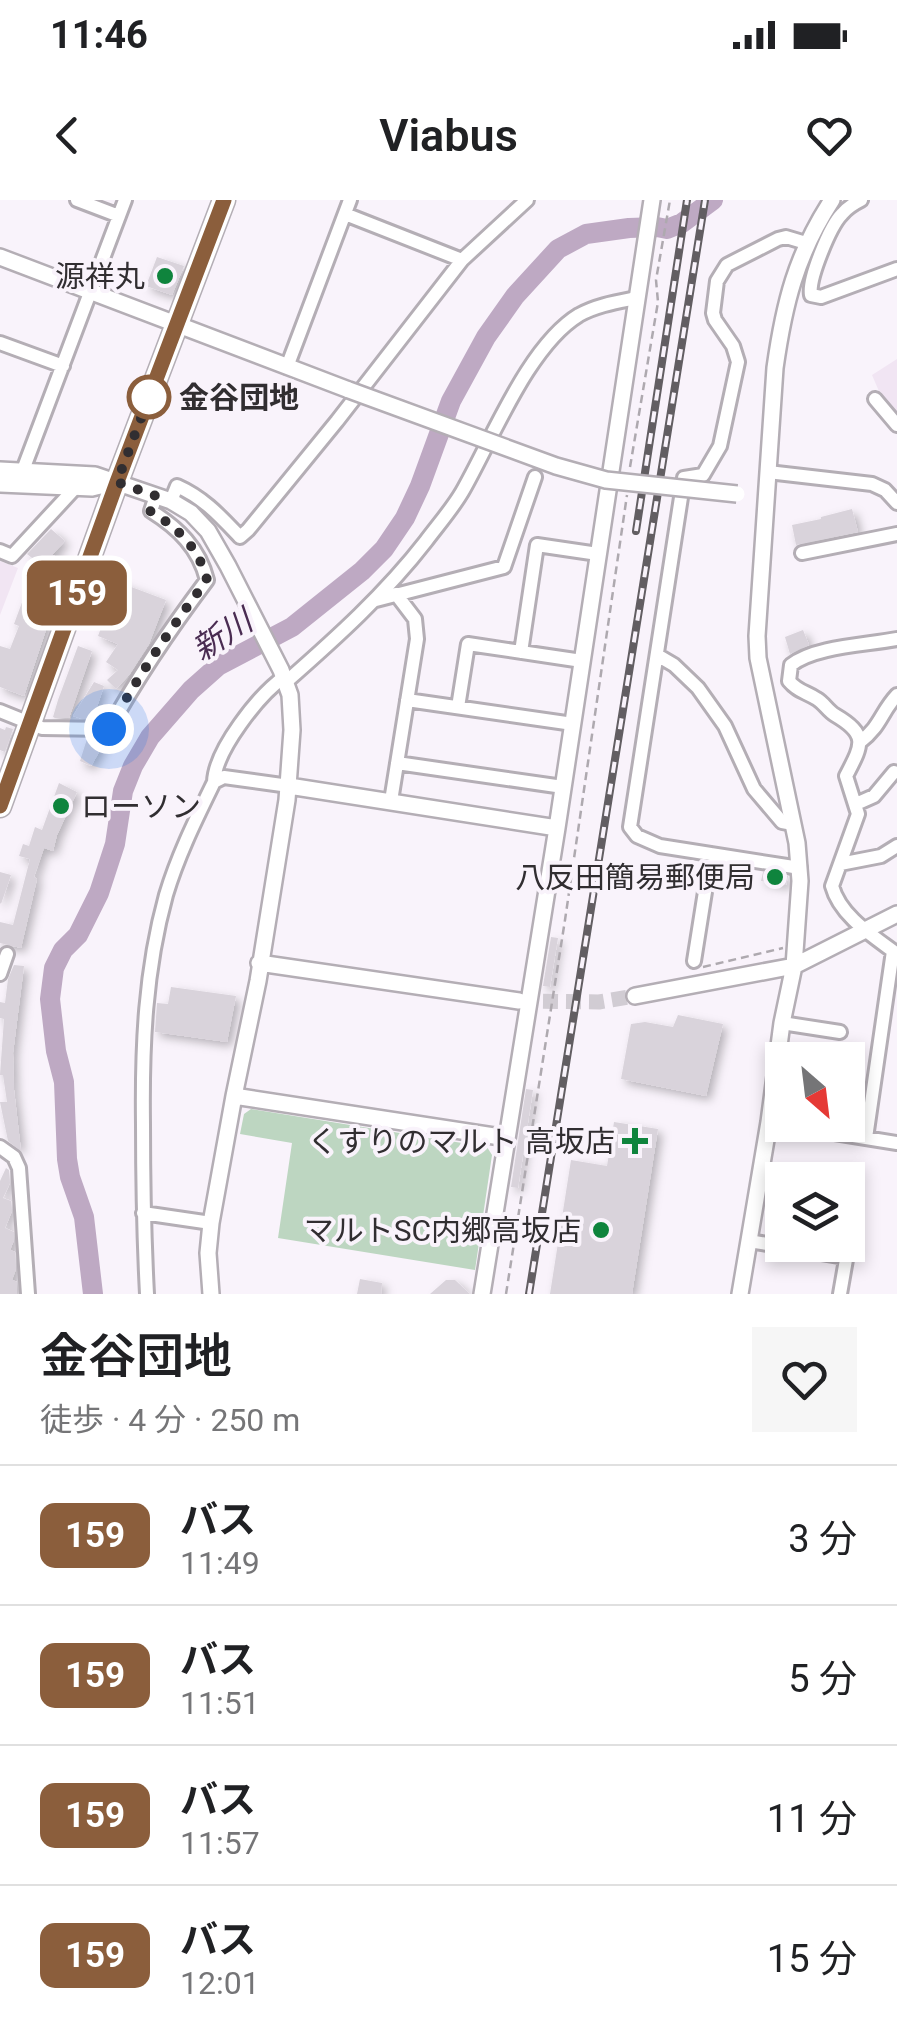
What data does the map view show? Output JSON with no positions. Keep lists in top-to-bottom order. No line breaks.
{"water":["新川"],"places":{"other":["源祥丸","金谷団地","ローソン","八反田簡易郵便局","マルトSC内郷高坂店"],"health":["くすりのマルト 高坂店"]},"lines":["bus line 159"],"north":"bottom right","page":{"status":"11:46","header":"Viabus","on_map":"159","heading":["金谷団地","徒歩 · 4 分 · 250 m"],"list":[{"mark":"159","name":"バス","note":"11:49","value":"3 分"},{"mark":"159","name":"バス","note":"11:51","value":"5 分"},{"mark":"159","name":"バス","note":"11:57","value":"11 分"},{"mark":"159","name":"バス","note":"12:01","value":"15 分"}]}}
